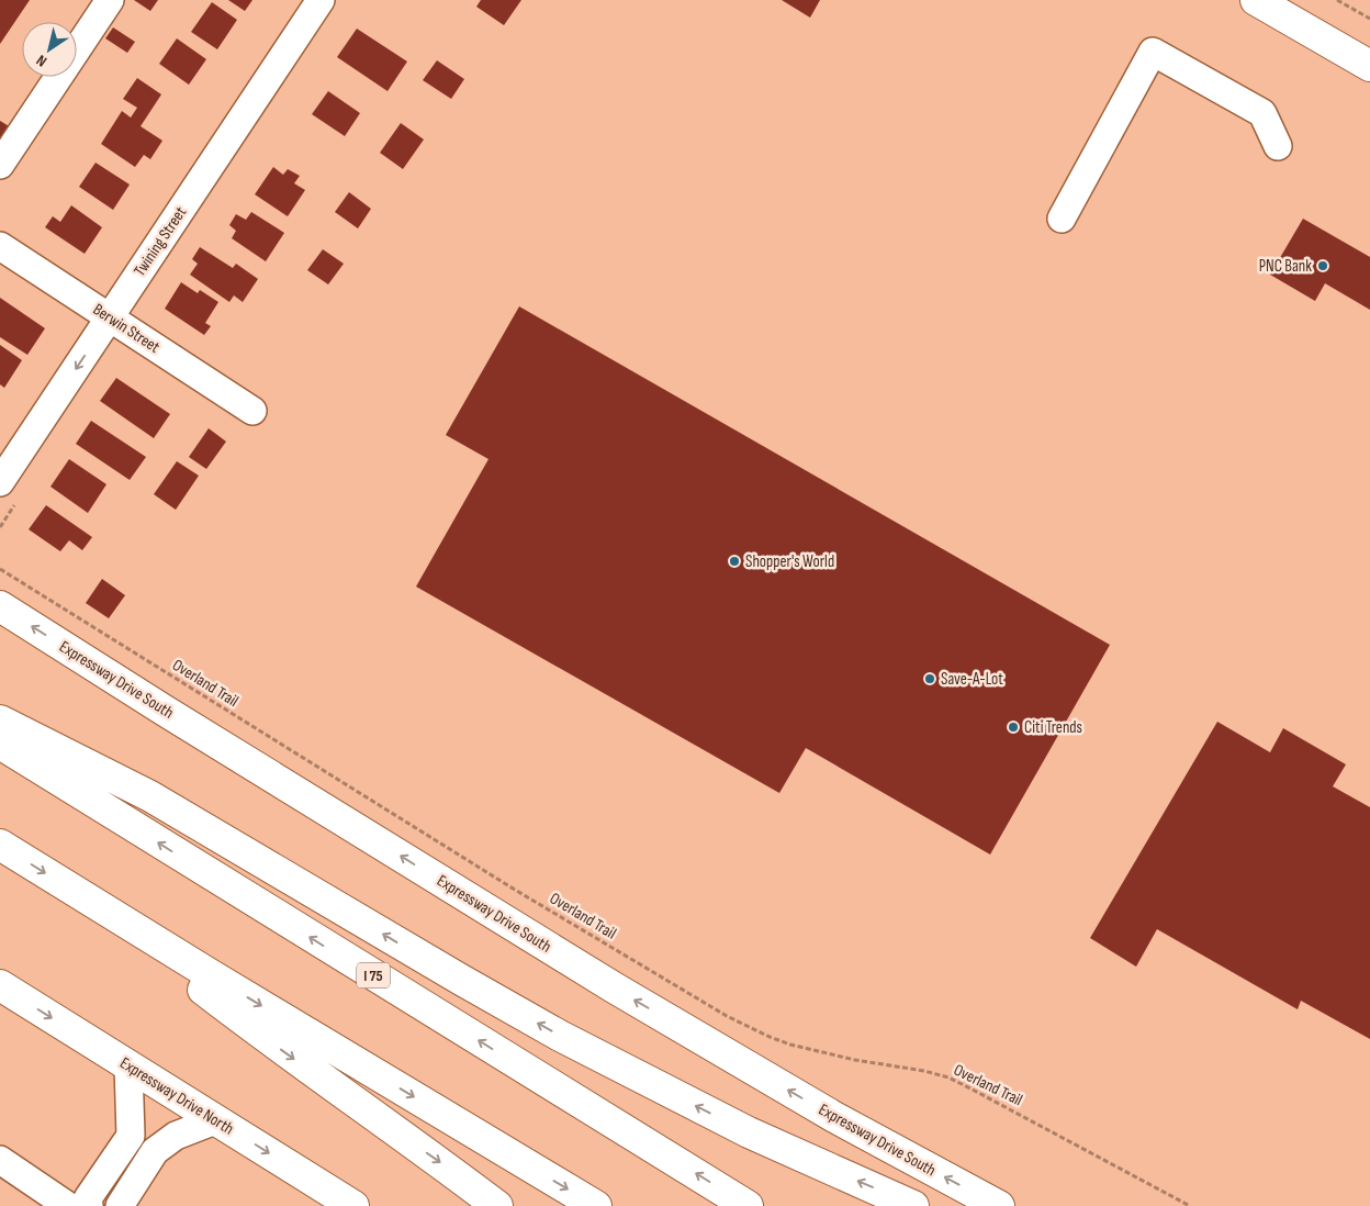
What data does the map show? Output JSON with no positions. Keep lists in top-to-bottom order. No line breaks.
{"streets":{"main road":["Expressway Drive South","I 75","Expressway Drive North"],"street":["Twining Street","Berwin Street"],"path":["Overland Trail"]},"crossings":[["Twining Street","Berwin Street"]],"places":["PNC Bank","Shopper's World","Save-A-Lot","Citi Trends"],"north":"bottom left"}
